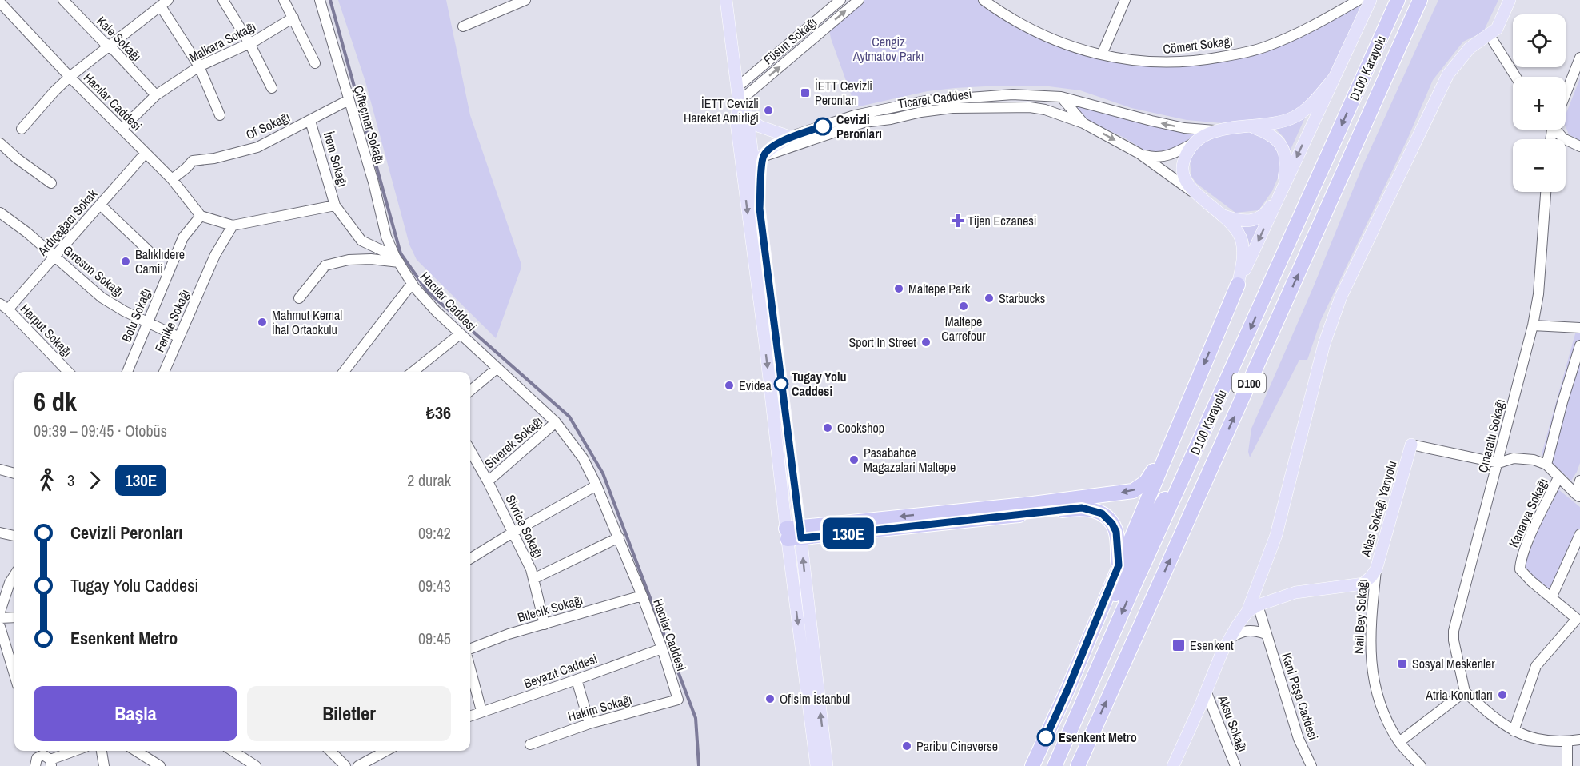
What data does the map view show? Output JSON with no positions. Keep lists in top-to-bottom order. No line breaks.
{"streets":{"highway":["D100 Karayolu","D100"],"main road":["Ticaret Caddesi","Atlas Sokağı Yanyolu"],"street":["Kale Sokağı","Füsun Sokağı","Malkara Sokağı","Cömert Sokağı","Hacılar Caddesi","Çifteçınar Sokağı","Of Sokağı","İrem Sokağı","Ardıçağacı Sokak","Gıresun Sokağı","Bolu Sokağı","Fenike Sokağı","Harput Sokağı","Çınaraltı Sokağı","Siverek Sokağı","Kanarya Sokağı","Sivrice Sokağı","Bilecik Sokağı","Nail Bey Sokağı","Beyazıt Caddesi","Kani Paşa Caddesi","Hakim Sokağı","Aksu Sokağı"]},"crossings":[["Kale Sokağı","Malkara Sokağı"],["Malkara Sokağı","Hacılar Caddesi"],["Hacılar Caddesi","Çifteçınar Sokağı"],["Hacılar Caddesi","Of Sokağı"],["Hacılar Caddesi","Ardıçağacı Sokak"],["Hacılar Caddesi","Bolu Sokağı"],["Hacılar Caddesi","Siverek Sokağı"],["Hacılar Caddesi","Bilecik Sokağı"],["Hacılar Caddesi","Beyazıt Caddesi"],["Hacılar Caddesi","Hakim Sokağı"],["Çifteçınar Sokağı","Of Sokağı"],["Of Sokağı","İrem Sokağı"],["Ardıçağacı Sokak","Gıresun Sokağı"],["Ardıçağacı Sokak","Harput Sokağı"],["Gıresun Sokağı","Bolu Sokağı"],["Gıresun Sokağı","Fenike Sokağı"],["Siverek Sokağı","Sivrice Sokağı"],["Atlas Sokağı Yanyolu","Nail Bey Sokağı"],["Atlas Sokağı Yanyolu","Kani Paşa Caddesi"],["Sivrice Sokağı","Bilecik Sokağı"]],"parks":["Cengiz Aytmatov Parkı"],"places":{"transit":["İETT Cevizli Peronları","Esenkent","Sosyal Meskenler"],"other":["İETT Cevizli Hareket Amirliği","Cevizli Peronları","Balıklıdere Camii","Maltepe Park","Starbucks","Maltepe Carrefour","Mahmut Kemal İhal Ortaokulu","Sport In Street","Tugay Yolu Caddesi","Evidea","Cookshop","Pasabahce Magazalari Maltepe","Atria Konutları","Ofisim İstanbul","Esenkent Metro","Paribu Cineverse"],"health":["Tijen Eczanesi"]},"lines":["bus line 130E"],"page":{"on_map":"130E","map_buttons":["+","−"],"heading":["6 dk","09:39 – 09:45 · Otobüs","₺36"],"legs":["3","130E","2 durak"],"list":[{"name":"Cevizli Peronları","value":"09:42"},{"name":"Tugay Yolu Caddesi","value":"09:43"},{"name":"Esenkent Metro","value":"09:45"}],"buttons":["Başla","Biletler"]}}
